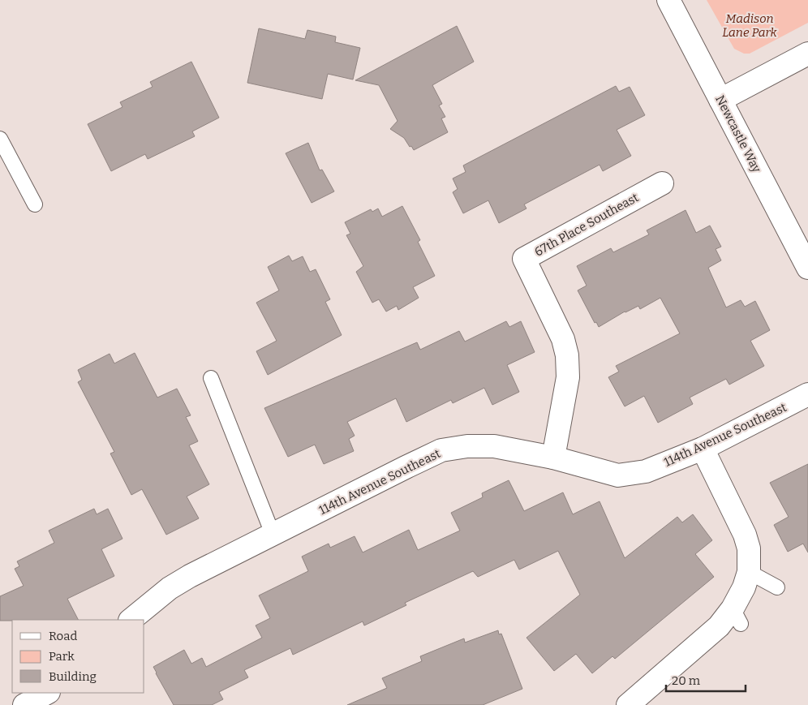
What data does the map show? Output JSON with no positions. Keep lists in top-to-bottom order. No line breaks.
{"streets":{"street":["Newcastle Way","67th Place Southeast","114th Avenue Southeast"]},"crossings":[["67th Place Southeast","114th Avenue Southeast"]],"parks":["Madison Lane Park"],"legend":["Road","Park","Building"],"scale_bar":"20 m"}
